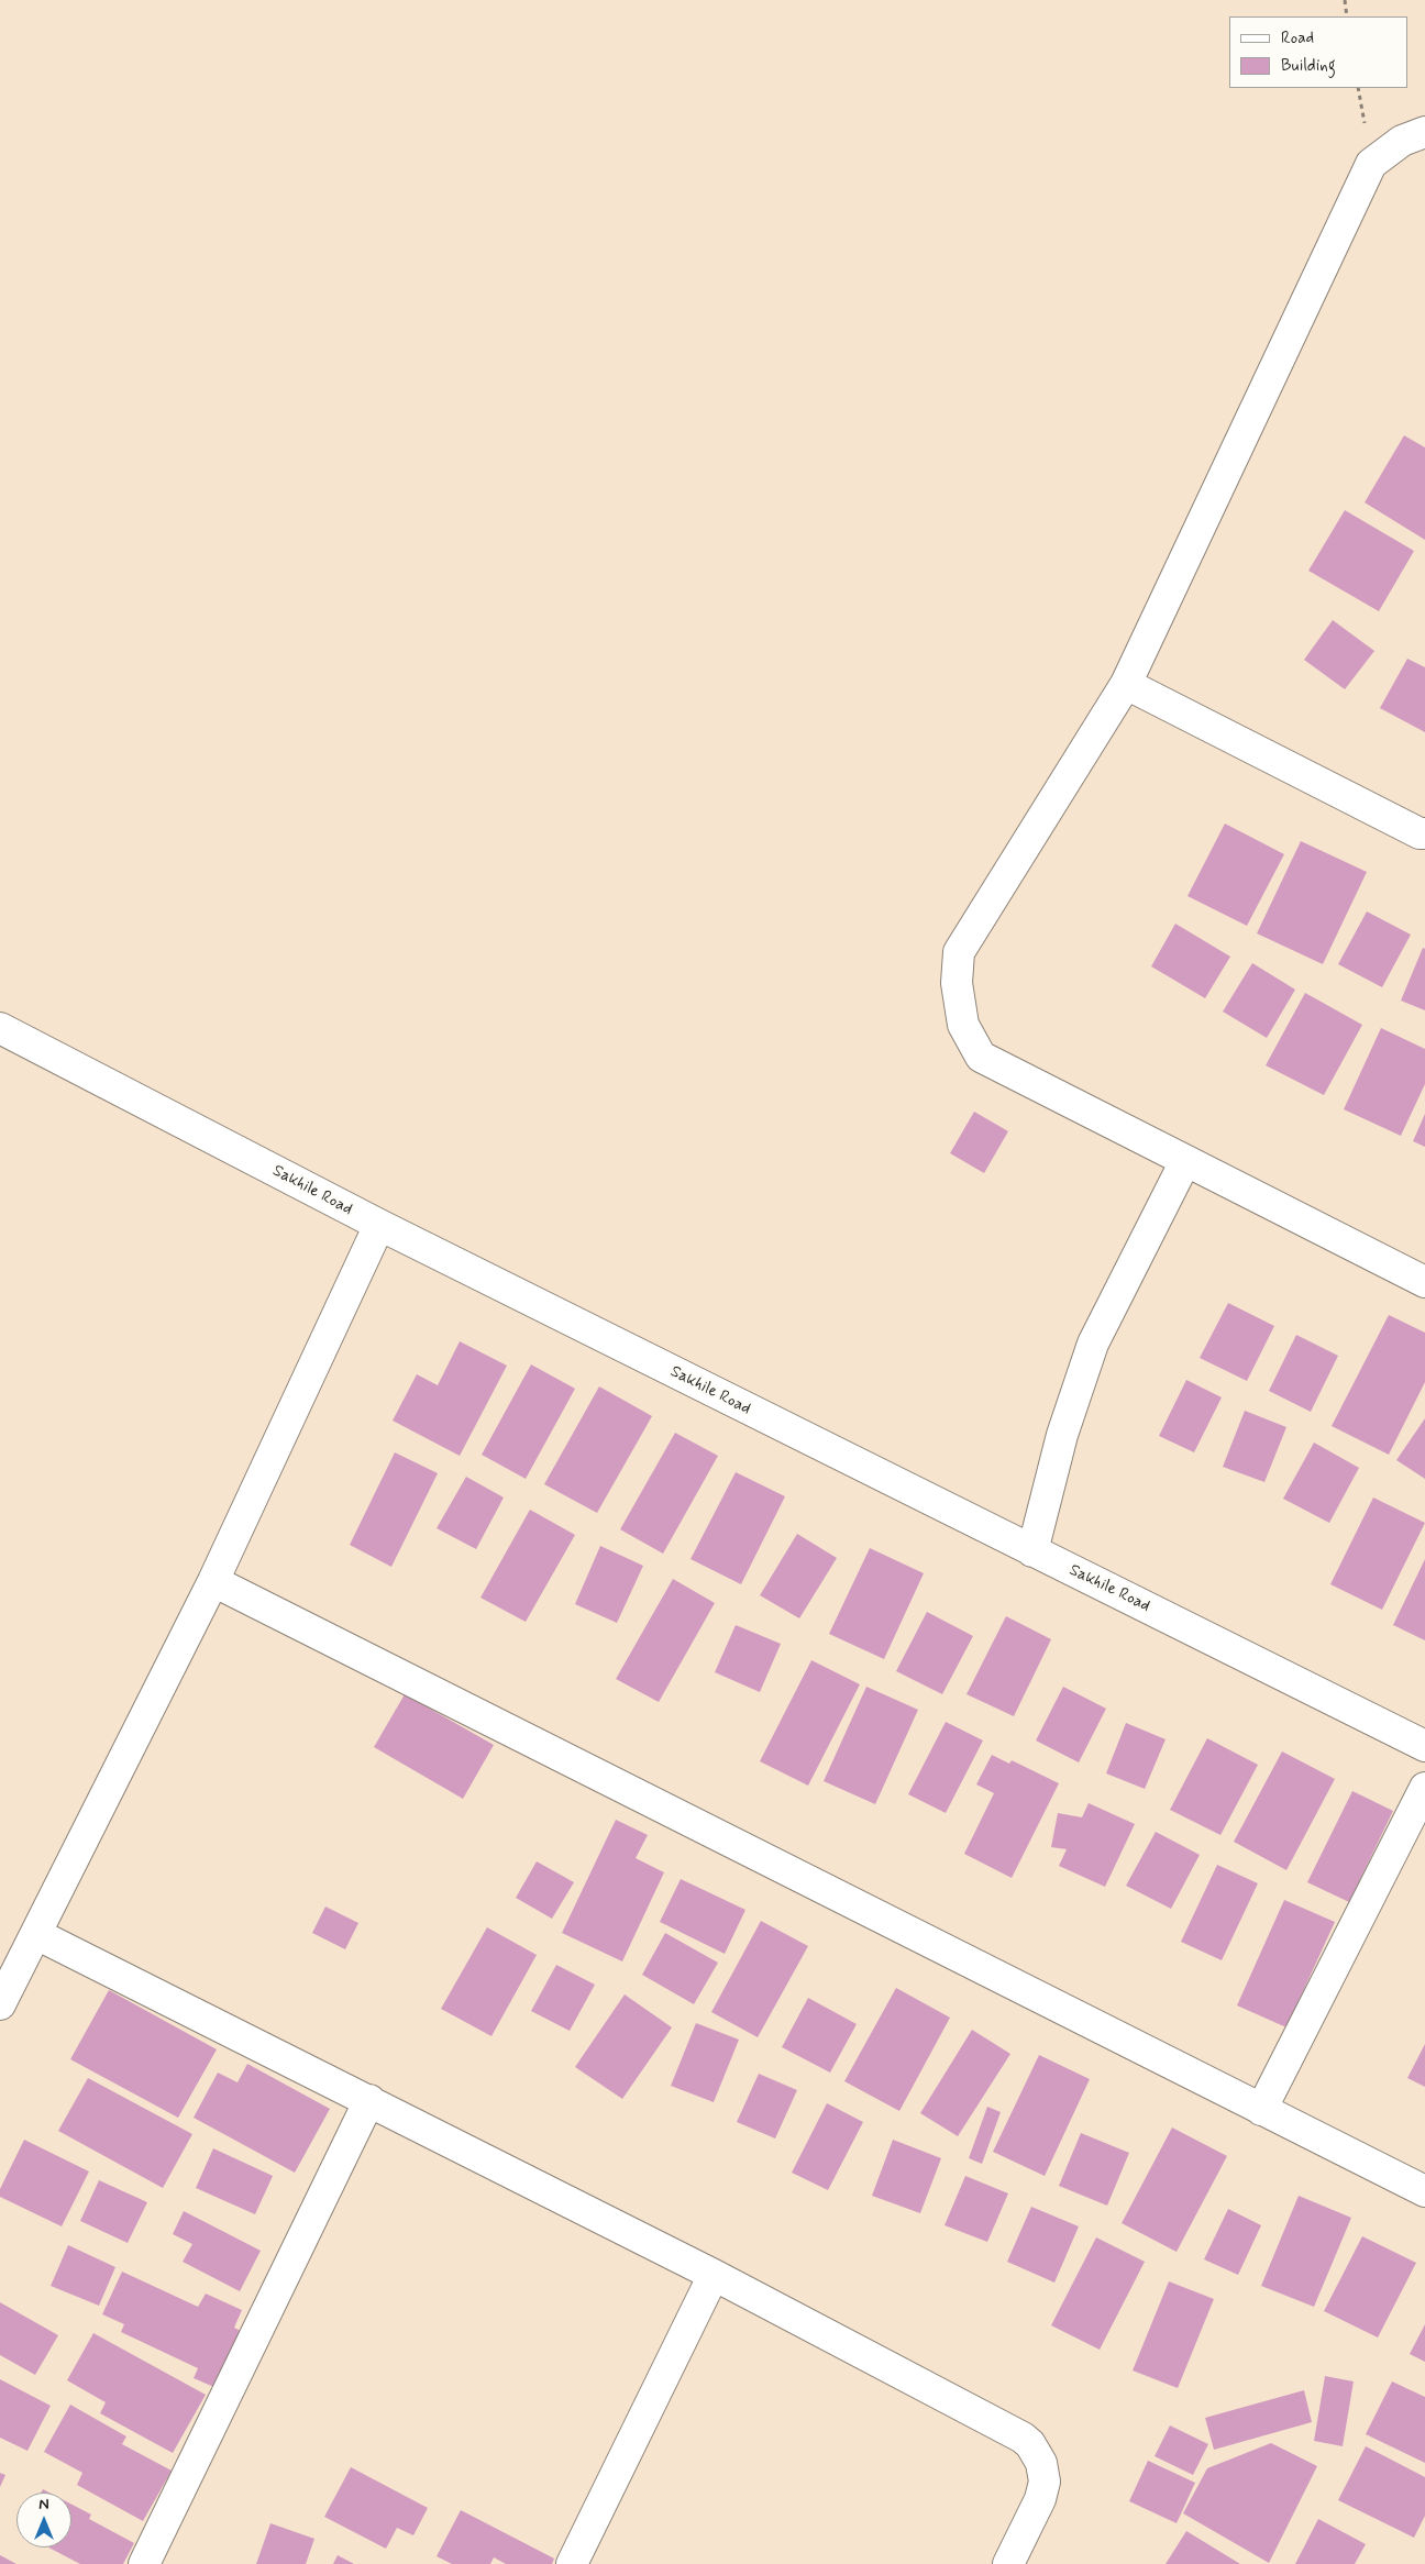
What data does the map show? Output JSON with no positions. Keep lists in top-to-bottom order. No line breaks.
{"streets":{"street":["Sakhile Road"]},"legend":["Road","Building"],"north":"top"}
